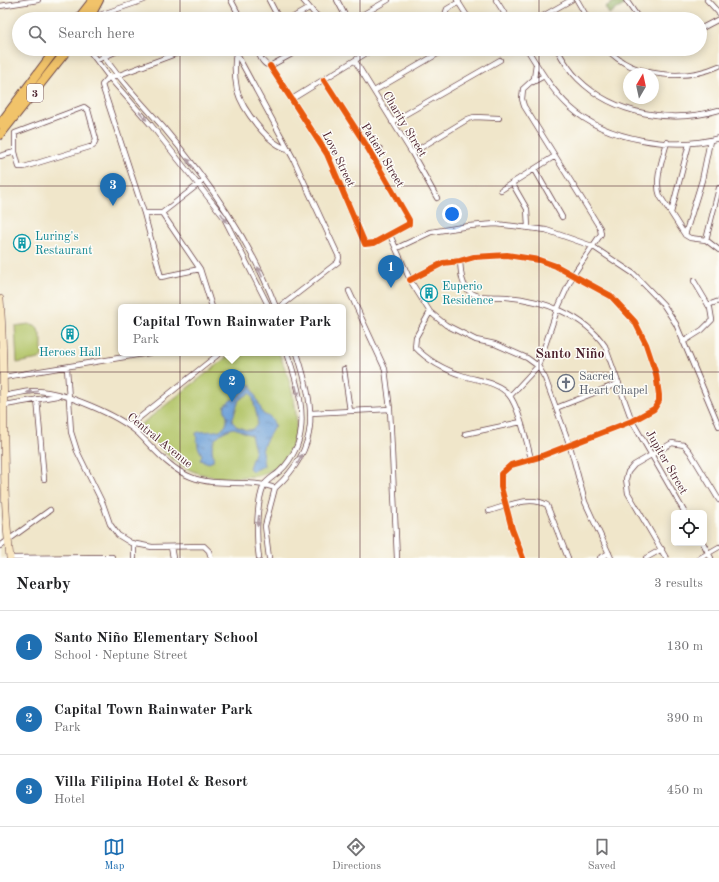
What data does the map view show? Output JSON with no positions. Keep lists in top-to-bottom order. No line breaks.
{"streets":{"highway":["3"],"street":["Charity Street","Patient Street","Love Street","Central Avenue","Jupiter Street"]},"crossings":[["Patient Street","Love Street"]],"districts":["Santo Niño"],"places":{"building":["Luring's Restaurant","Euperio Residence","Heroes Hall"],"church":["Sacred Heart Chapel"]},"north":"top","page":{"search":"Search here","pins":["3","1","2"],"popup":["Capital Town Rainwater Park","Park"],"heading":["Nearby","3 results"],"list":[{"mark":"1","name":"Santo Niño Elementary School","note":"School · Neptune Street","value":"130 m"},{"mark":"2","name":"Capital Town Rainwater Park","note":"Park","value":"390 m"},{"mark":"3","name":"Villa Filipina Hotel & Resort","note":"Hotel","value":"450 m"}],"nav":["Map","Directions","Saved"]}}
